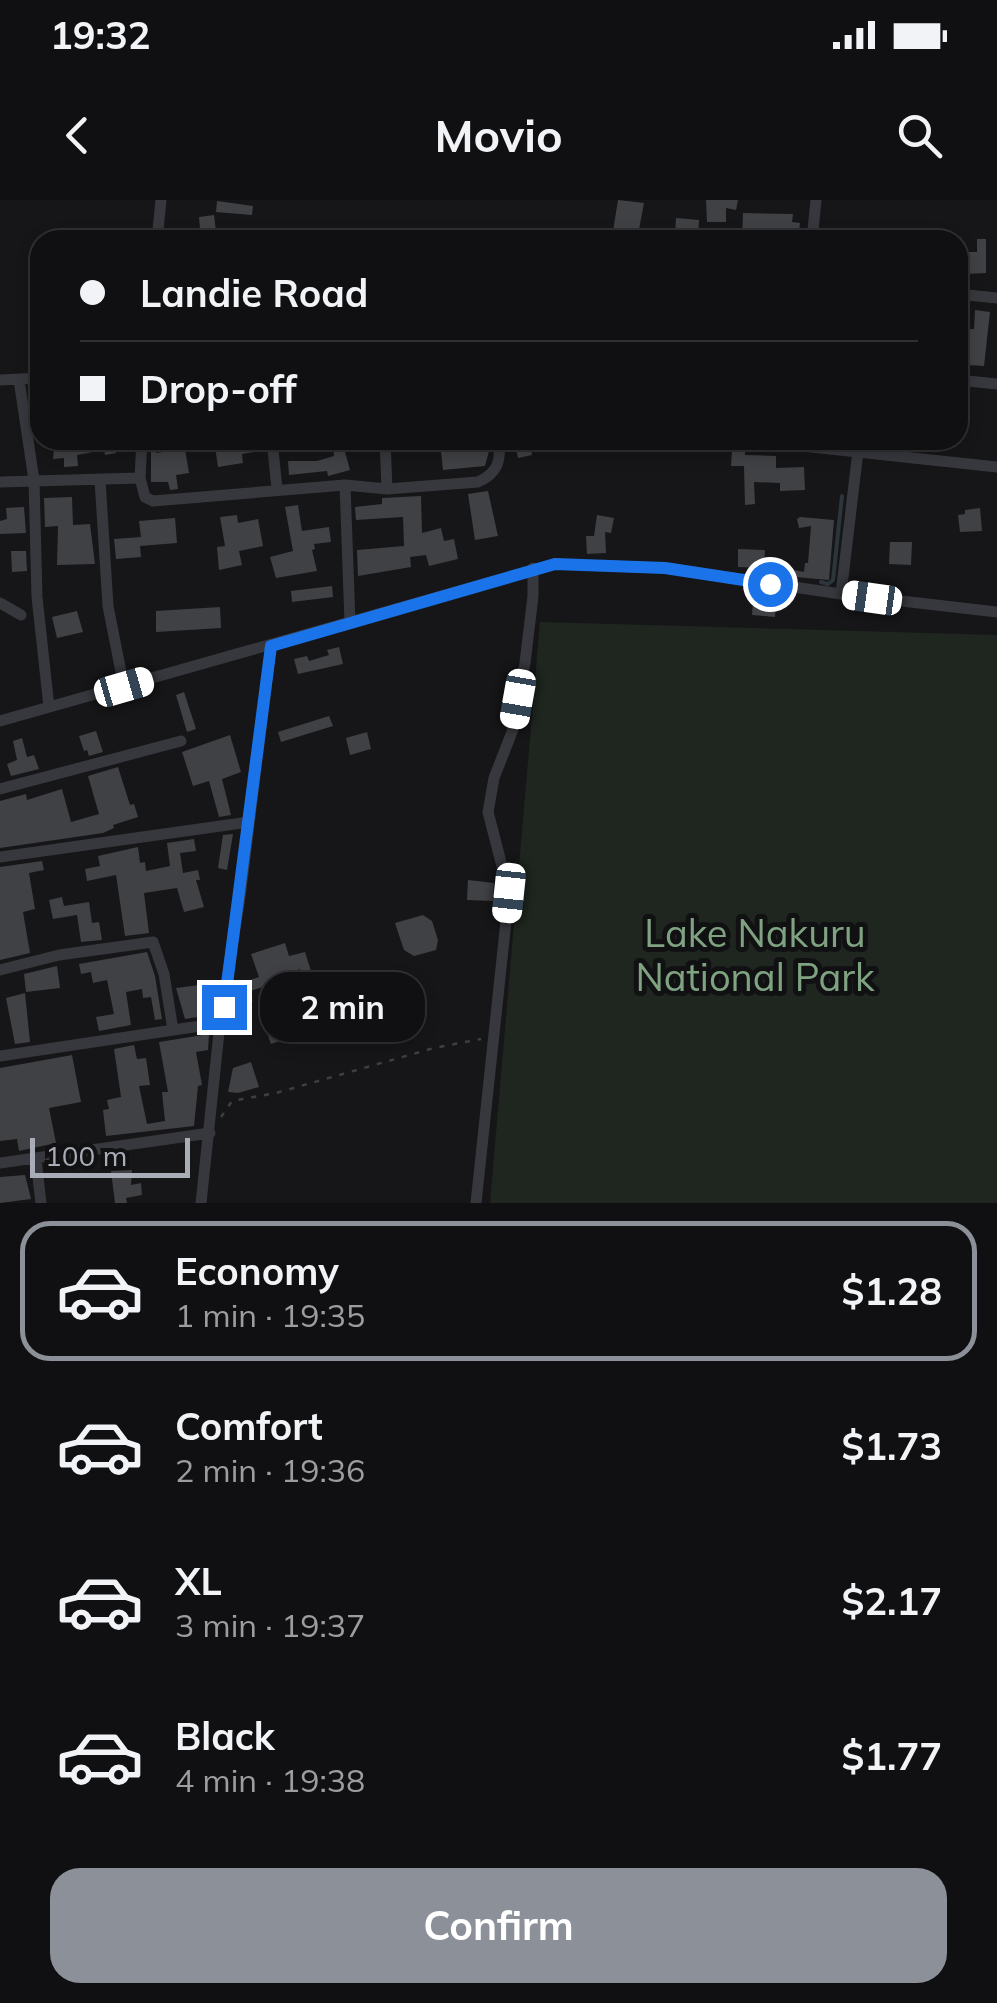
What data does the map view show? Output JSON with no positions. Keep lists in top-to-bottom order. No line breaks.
{"parks":["Lake Nakuru National Park"],"scale_bar":"100 m","page":{"status":"19:32","header":"Movio","banner":["Landie Road","Drop-off"],"bubble":"2 min","scale":"100 m","list":[{"name":"Economy","note":"1 min · 19:35","value":"$1.28"},{"name":"Comfort","note":"2 min · 19:36","value":"$1.73"},{"name":"XL","note":"3 min · 19:37","value":"$2.17"},{"name":"Black","note":"4 min · 19:38","value":"$1.77"}],"buttons":"Confirm"}}
